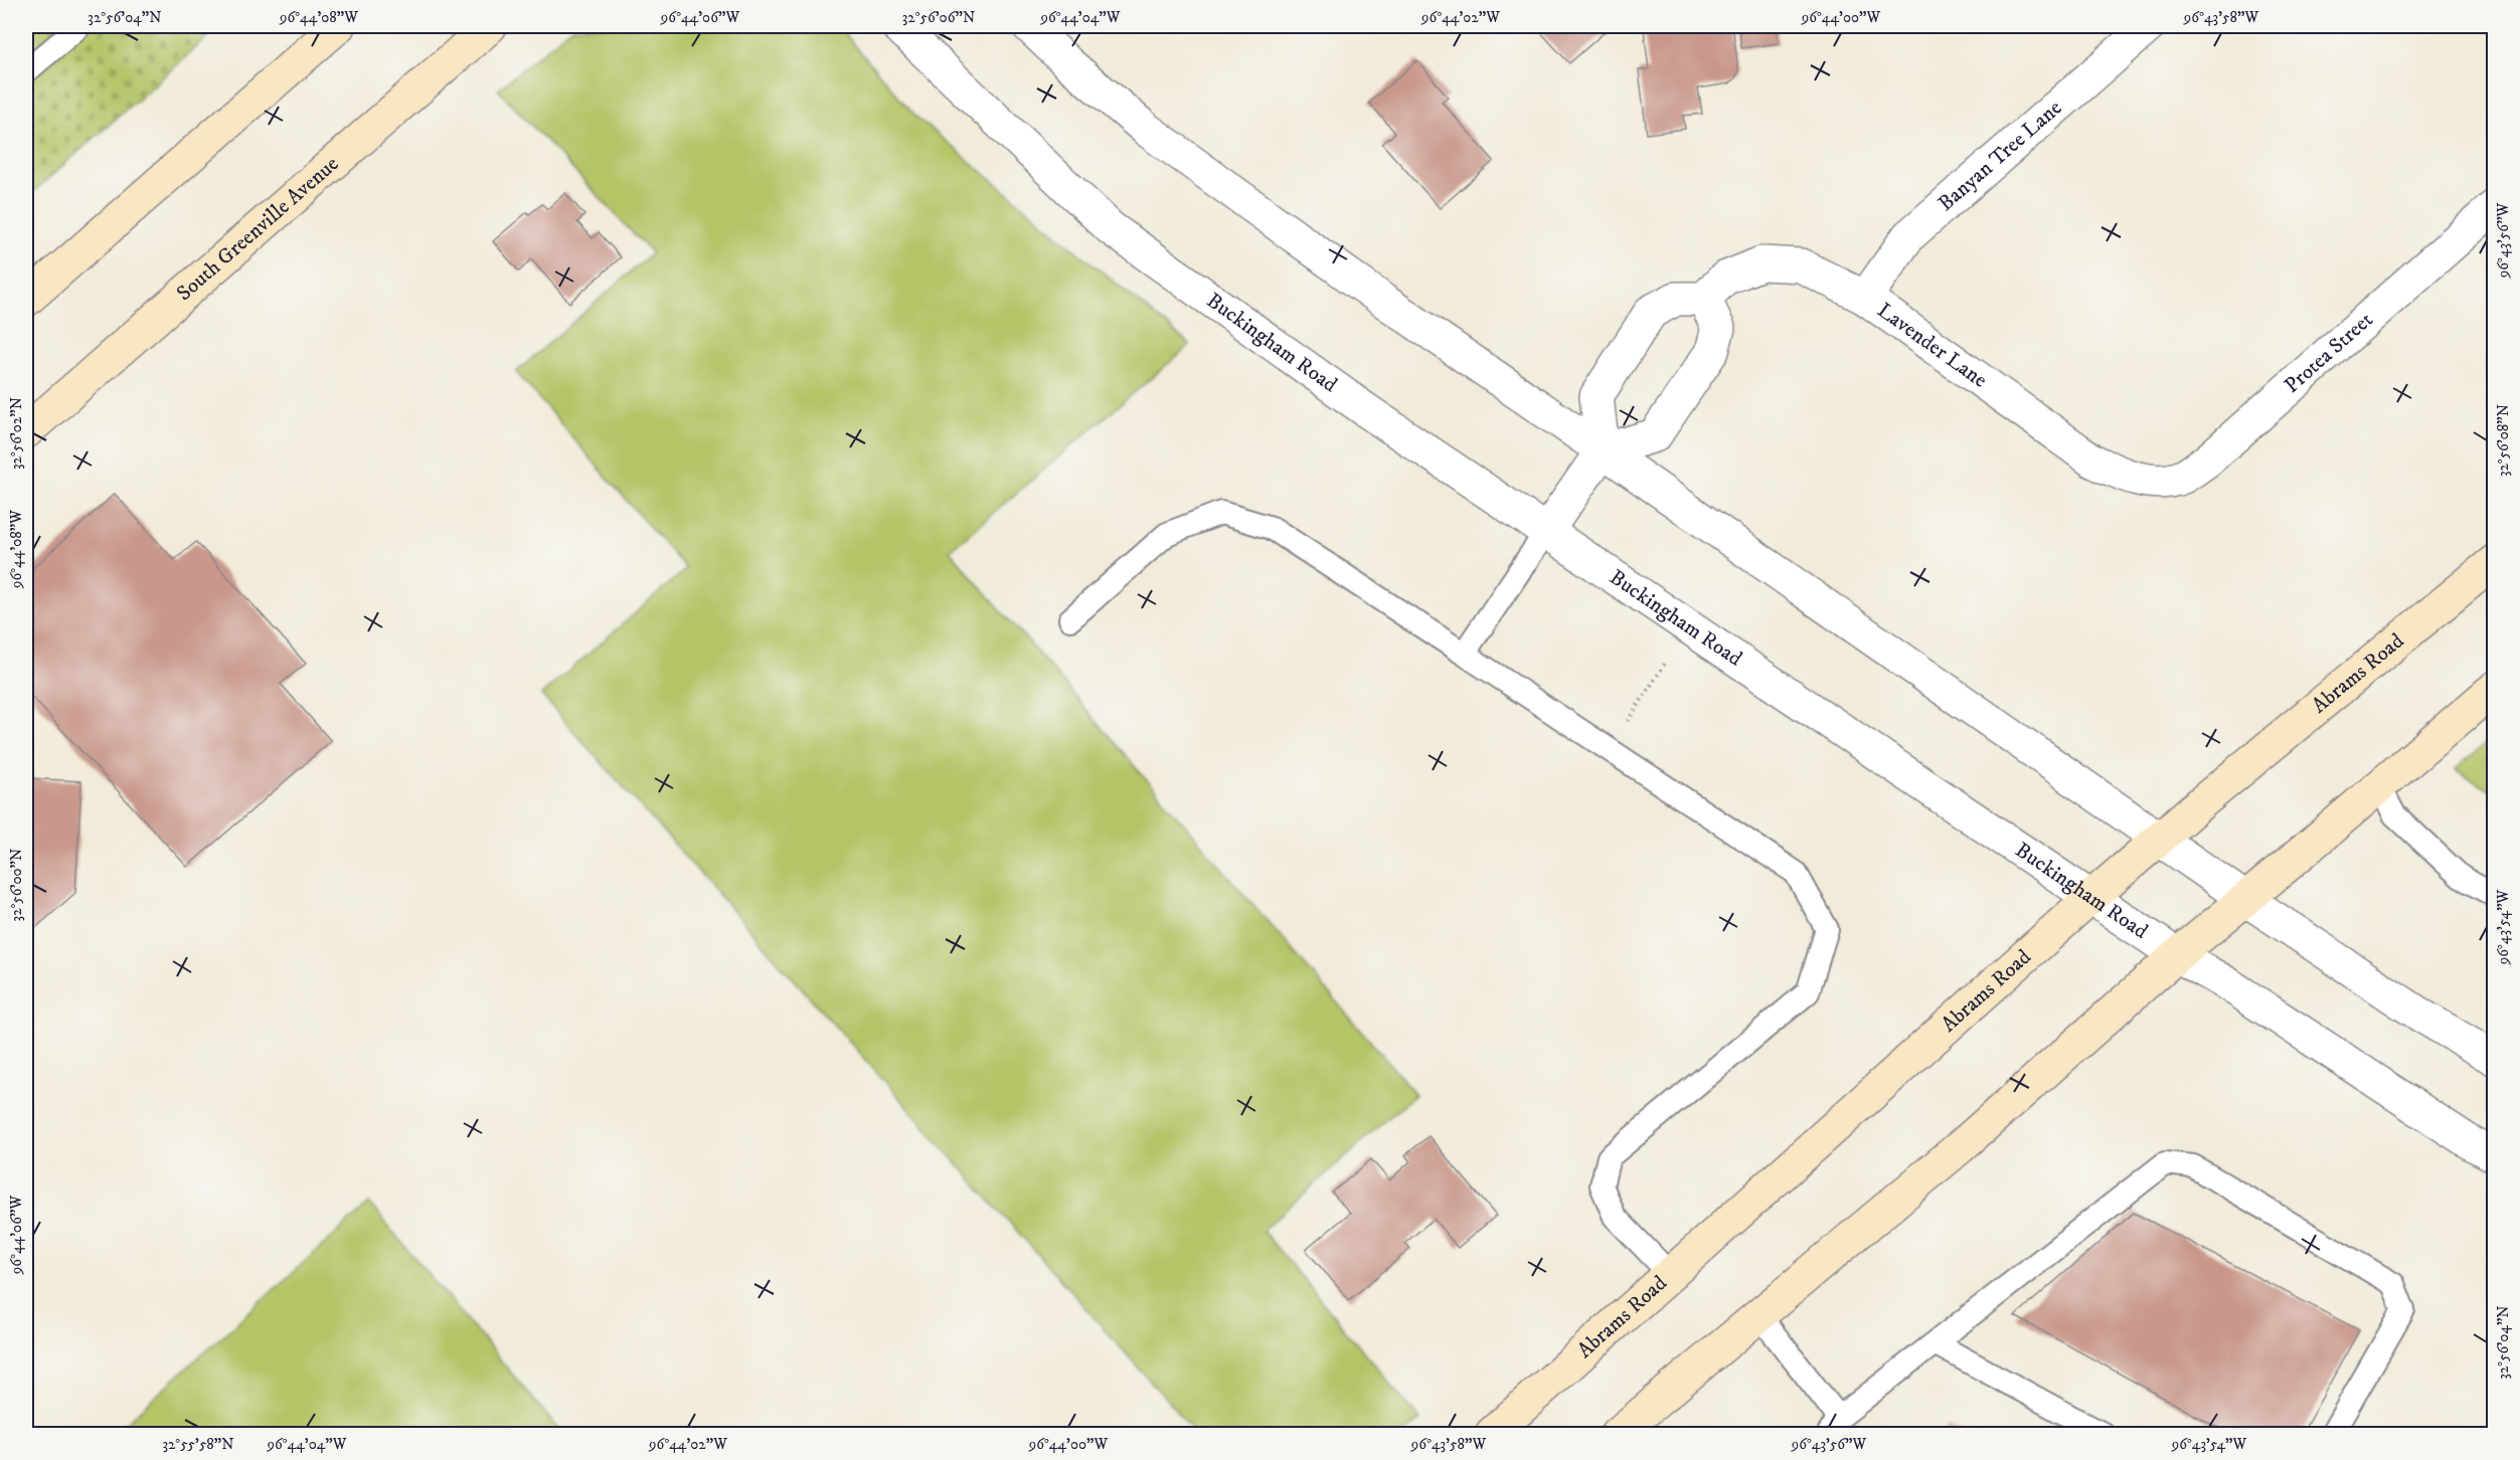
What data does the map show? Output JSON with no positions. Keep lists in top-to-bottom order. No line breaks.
{"streets":{"main road":["South Greenville Avenue","Abrams Road"],"street":["Banyan Tree Lane","Buckingham Road","Lavender Lane","Protea Street"]},"crossings":[["Banyan Tree Lane","Lavender Lane"],["Buckingham Road","Abrams Road"],["Lavender Lane","Protea Street"]],"coordinates":["32°56'04\"N","96°44'08\"W","96°44'06\"W","32°56'06\"N","96°44'04\"W","96°44'02\"W","96°44'00\"W","96°43'58\"W","96°43'56\"W","32°56'02\"N","32°56'08\"N","32°56'00\"N","96°43'54\"W","32°55'58\"N"]}
